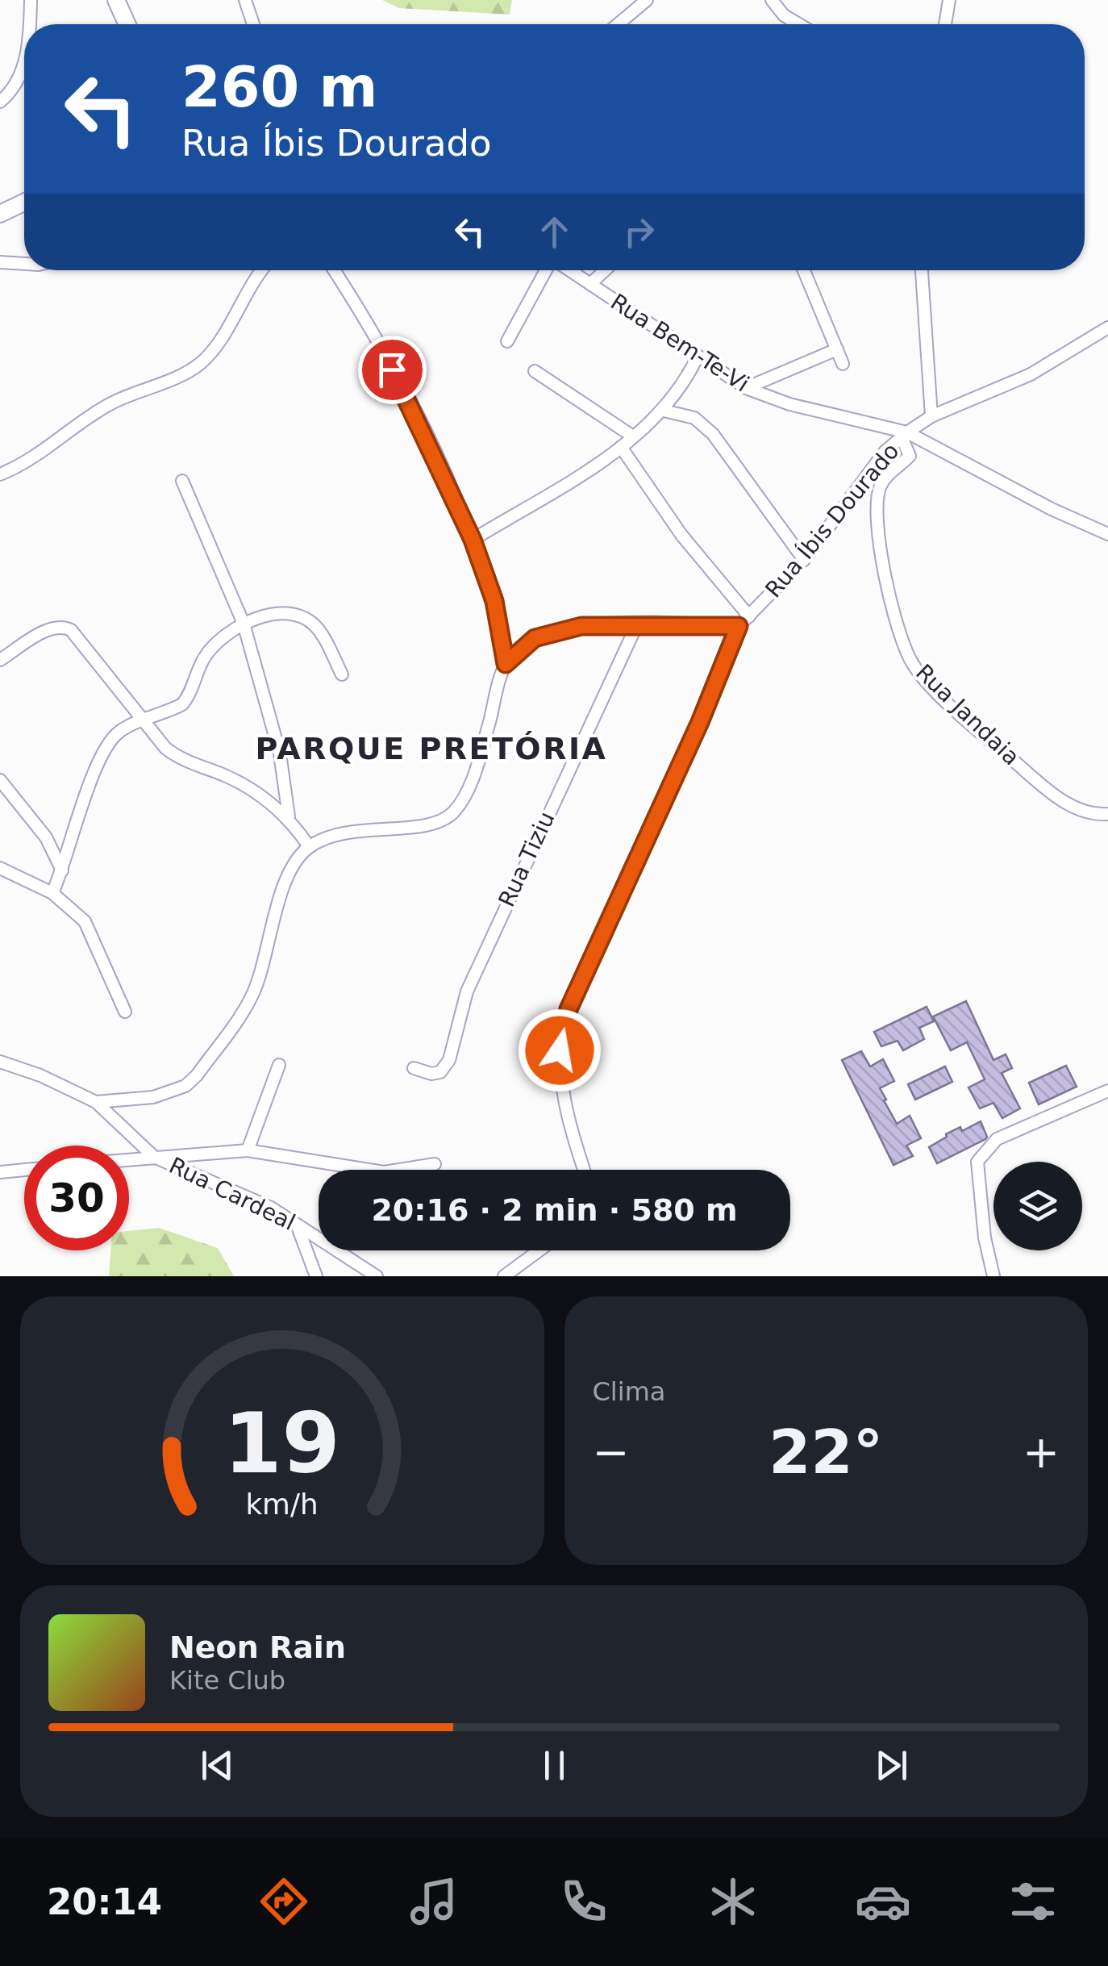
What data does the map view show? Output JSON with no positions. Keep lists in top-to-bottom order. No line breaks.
{"streets":{"street":["Rua Bem-Te-Vi","Rua Íbis Dourado","Rua Jandaia","Rua Tiziu","Rua Cardeal"]},"crossings":[["Rua Bem-Te-Vi","Rua Íbis Dourado"],["Rua Bem-Te-Vi","Rua Jandaia"],["Rua Íbis Dourado","Rua Jandaia"]],"districts":["PARQUE PRETÓRIA"],"page":{"turn":["260 m","Rua Íbis Dourado"],"limit":"30","trip":"20:16 · 2 min · 580 m","tile":"Clima","heat":["−","22°","+"],"song":["Neon Rain","Kite Club"],"tabs":"20:14","gauge":["19","km/h"]}}
